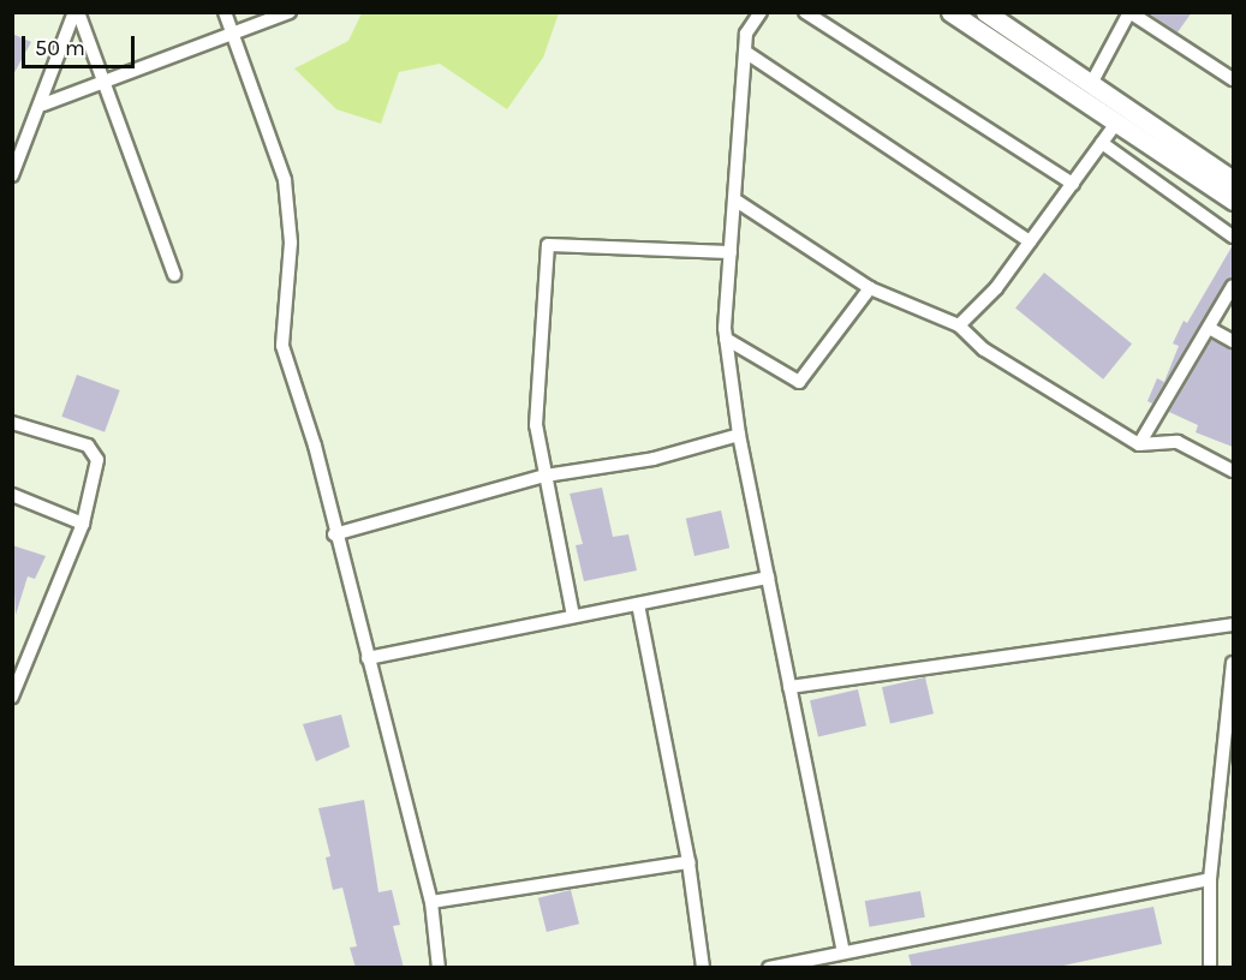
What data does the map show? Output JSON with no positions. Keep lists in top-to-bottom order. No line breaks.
{"scale_bar":"50 m"}
